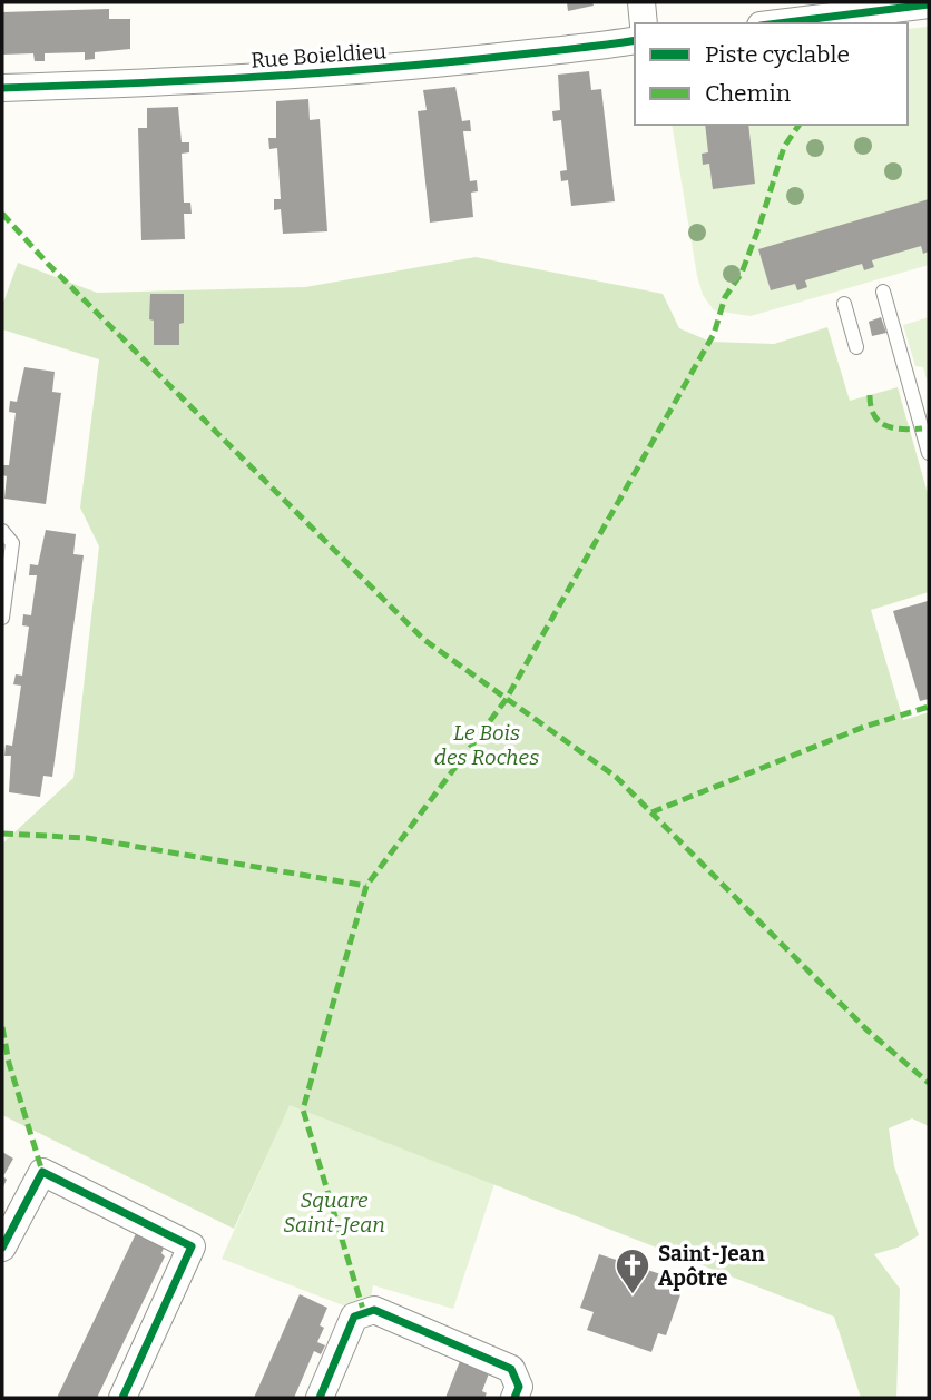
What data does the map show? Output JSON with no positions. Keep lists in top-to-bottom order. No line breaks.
{"streets":{"street":["Rue Boieldieu"]},"parks":["Le Bois des Roches","Square Saint-Jean"],"places":{"church":["Saint-Jean Apôtre"]},"legend":["Piste cyclable","Chemin"]}
